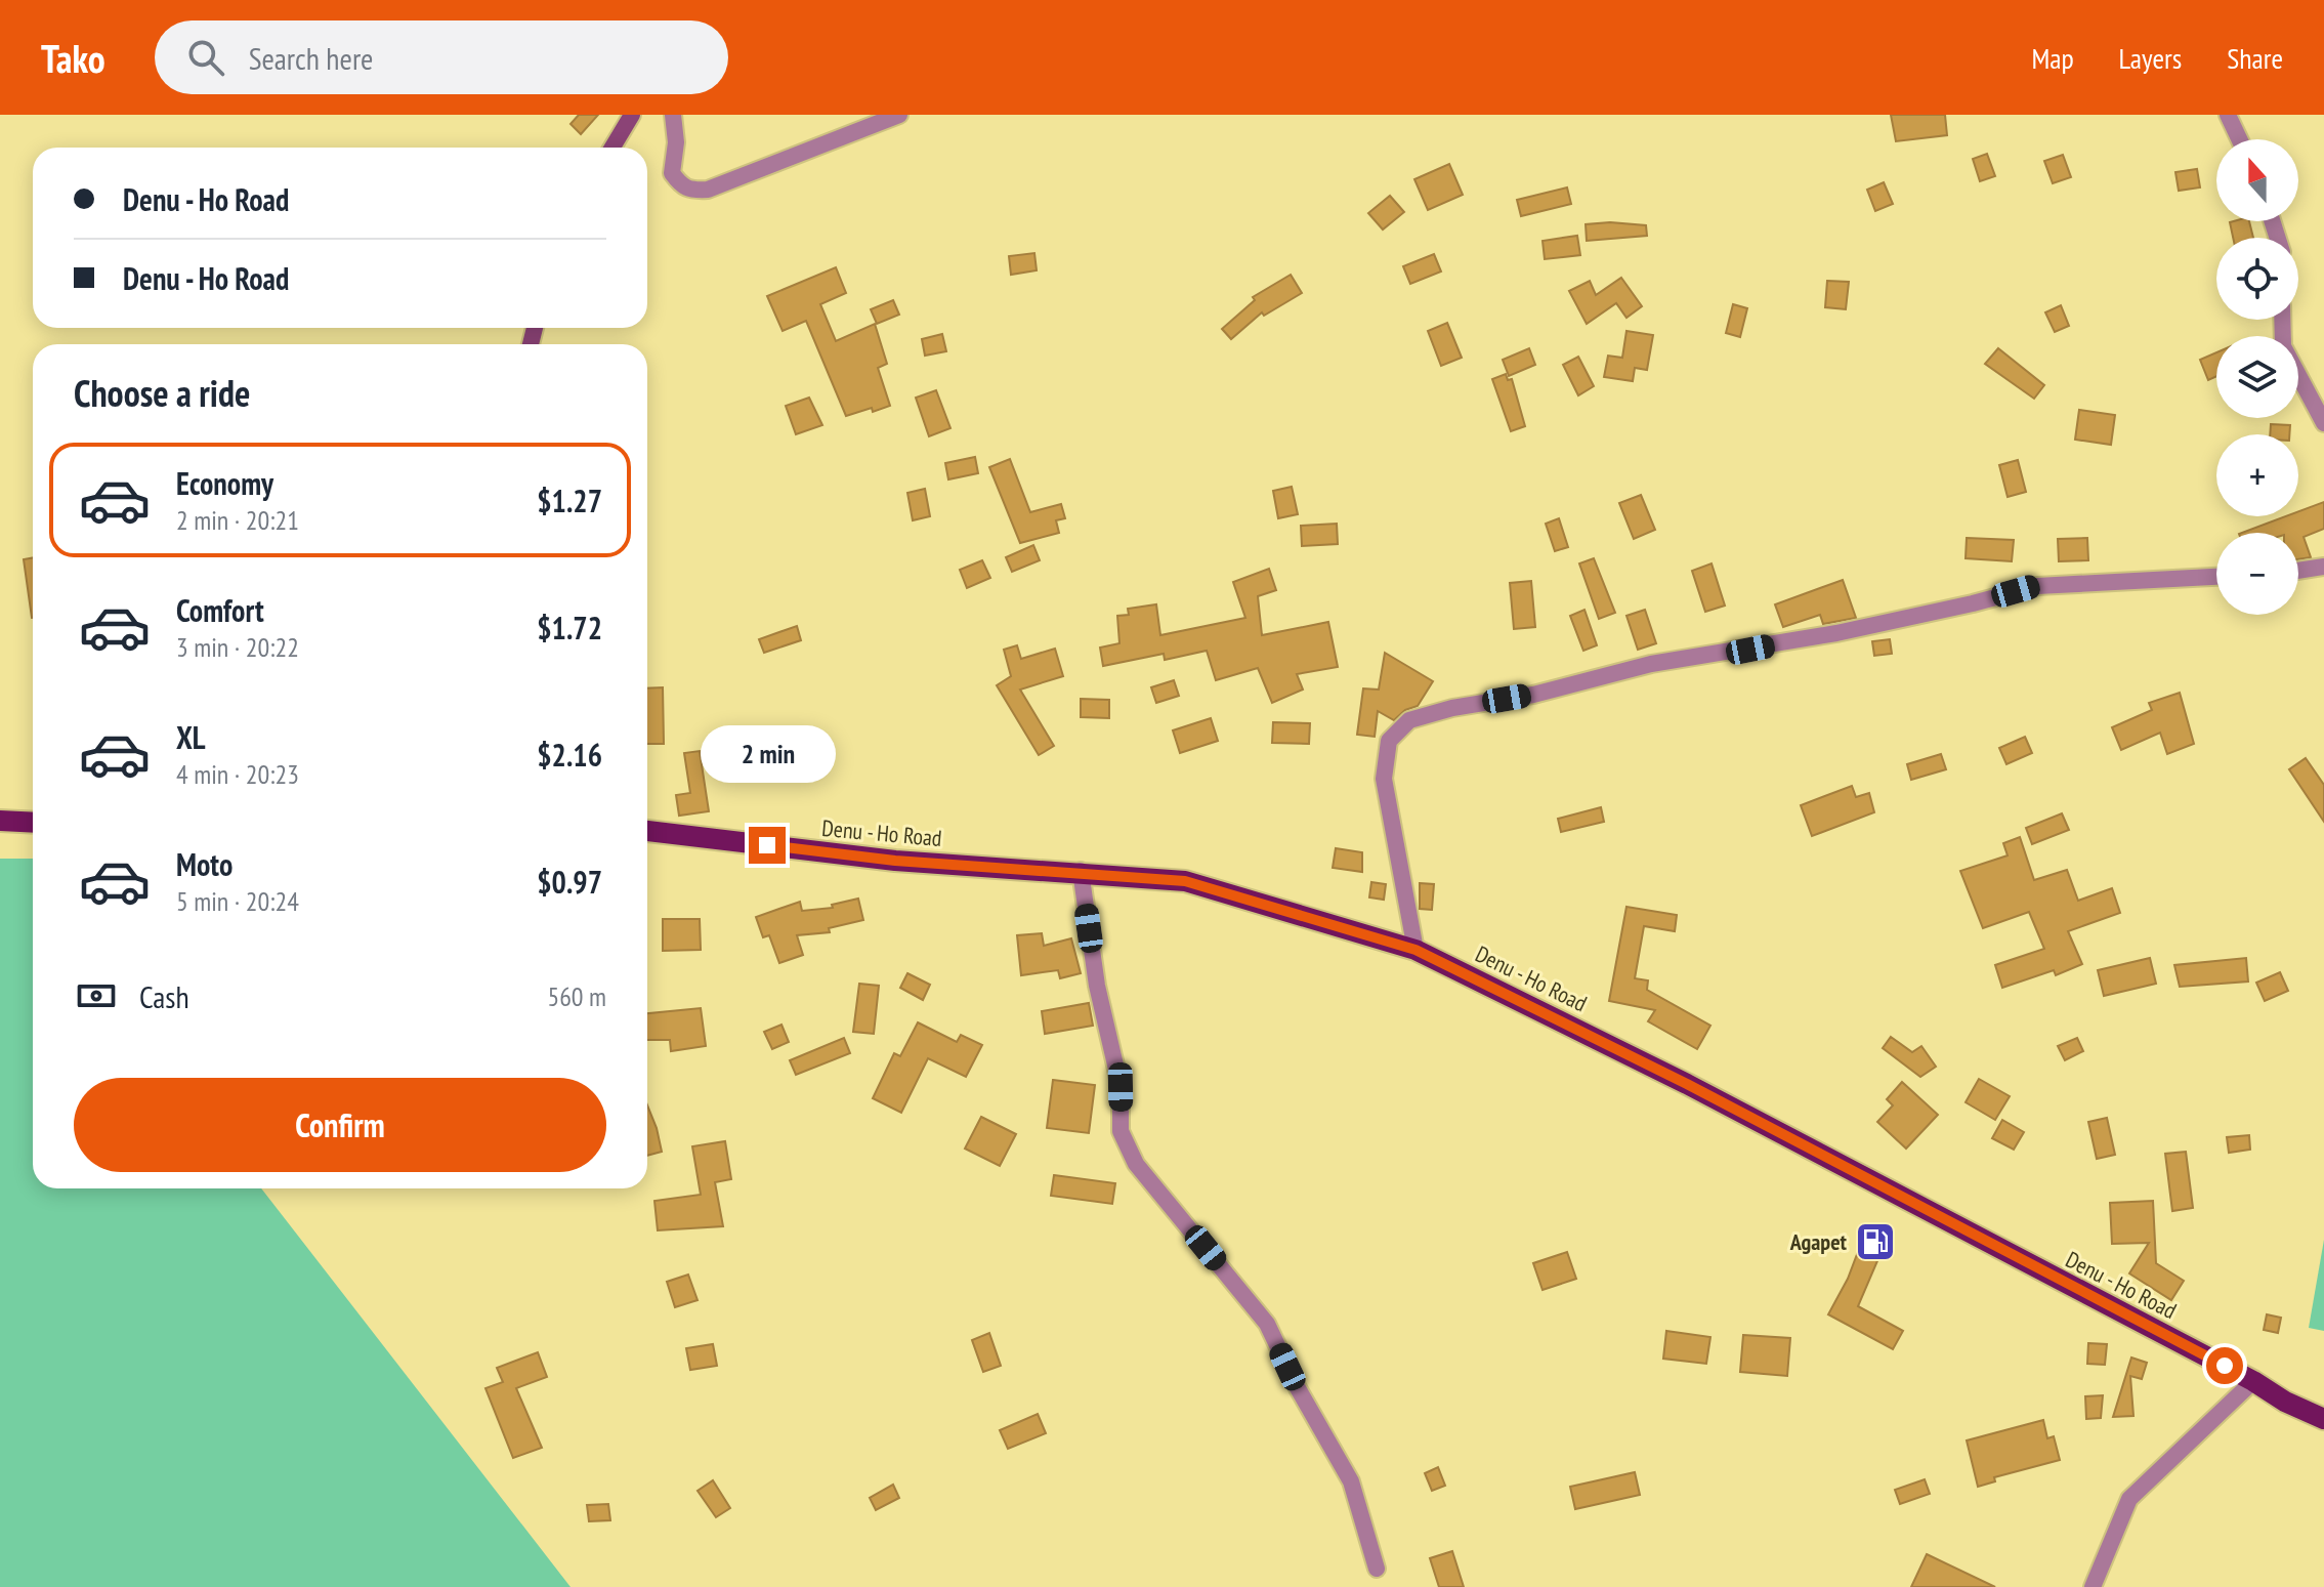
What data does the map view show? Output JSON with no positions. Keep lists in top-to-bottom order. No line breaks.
{"streets":{"main road":["Denu - Ho Road"]},"places":{"fuel station":["Agapet"]},"north":"top","page":{"header":"Tako","search":"Search here","nav":["Map","Layers","Share"],"map_buttons":["+","−"],"banner":["Denu - Ho Road","Denu - Ho Road"],"heading":"Choose a ride","list":[{"name":"Economy","note":"2 min · 20:21","value":"$1.27"},{"name":"Comfort","note":"3 min · 20:22","value":"$1.72"},{"name":"XL","note":"4 min · 20:23","value":"$2.16"},{"name":"Moto","note":"5 min · 20:24","value":"$0.97"}],"bubble":"2 min","pay":["Cash","560 m"],"buttons":"Confirm"}}
